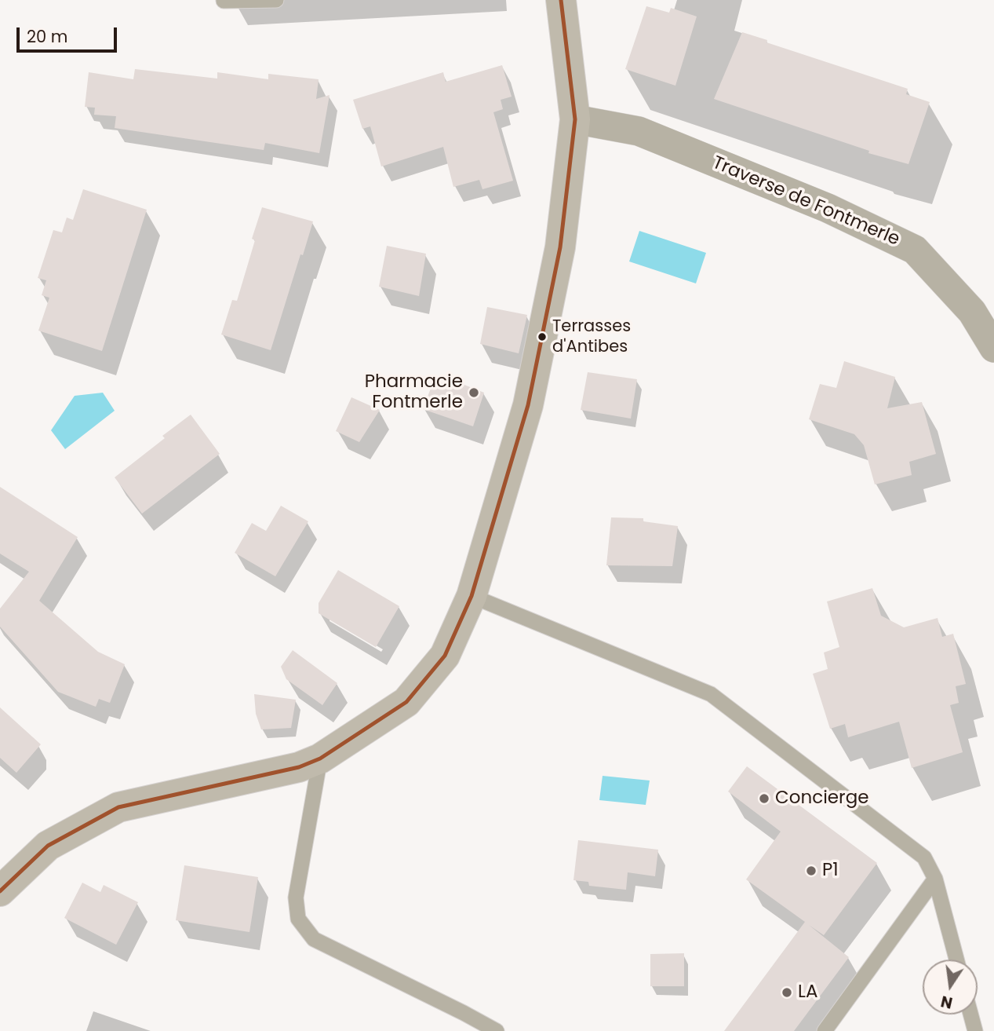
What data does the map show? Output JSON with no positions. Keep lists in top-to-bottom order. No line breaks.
{"streets":{"street":["Traverse de Fontmerle"]},"places":["Terrasses d'Antibes","Pharmacie Fontmerle","Concierge","P1","LA"],"scale_bar":"20 m","north":"bottom"}
